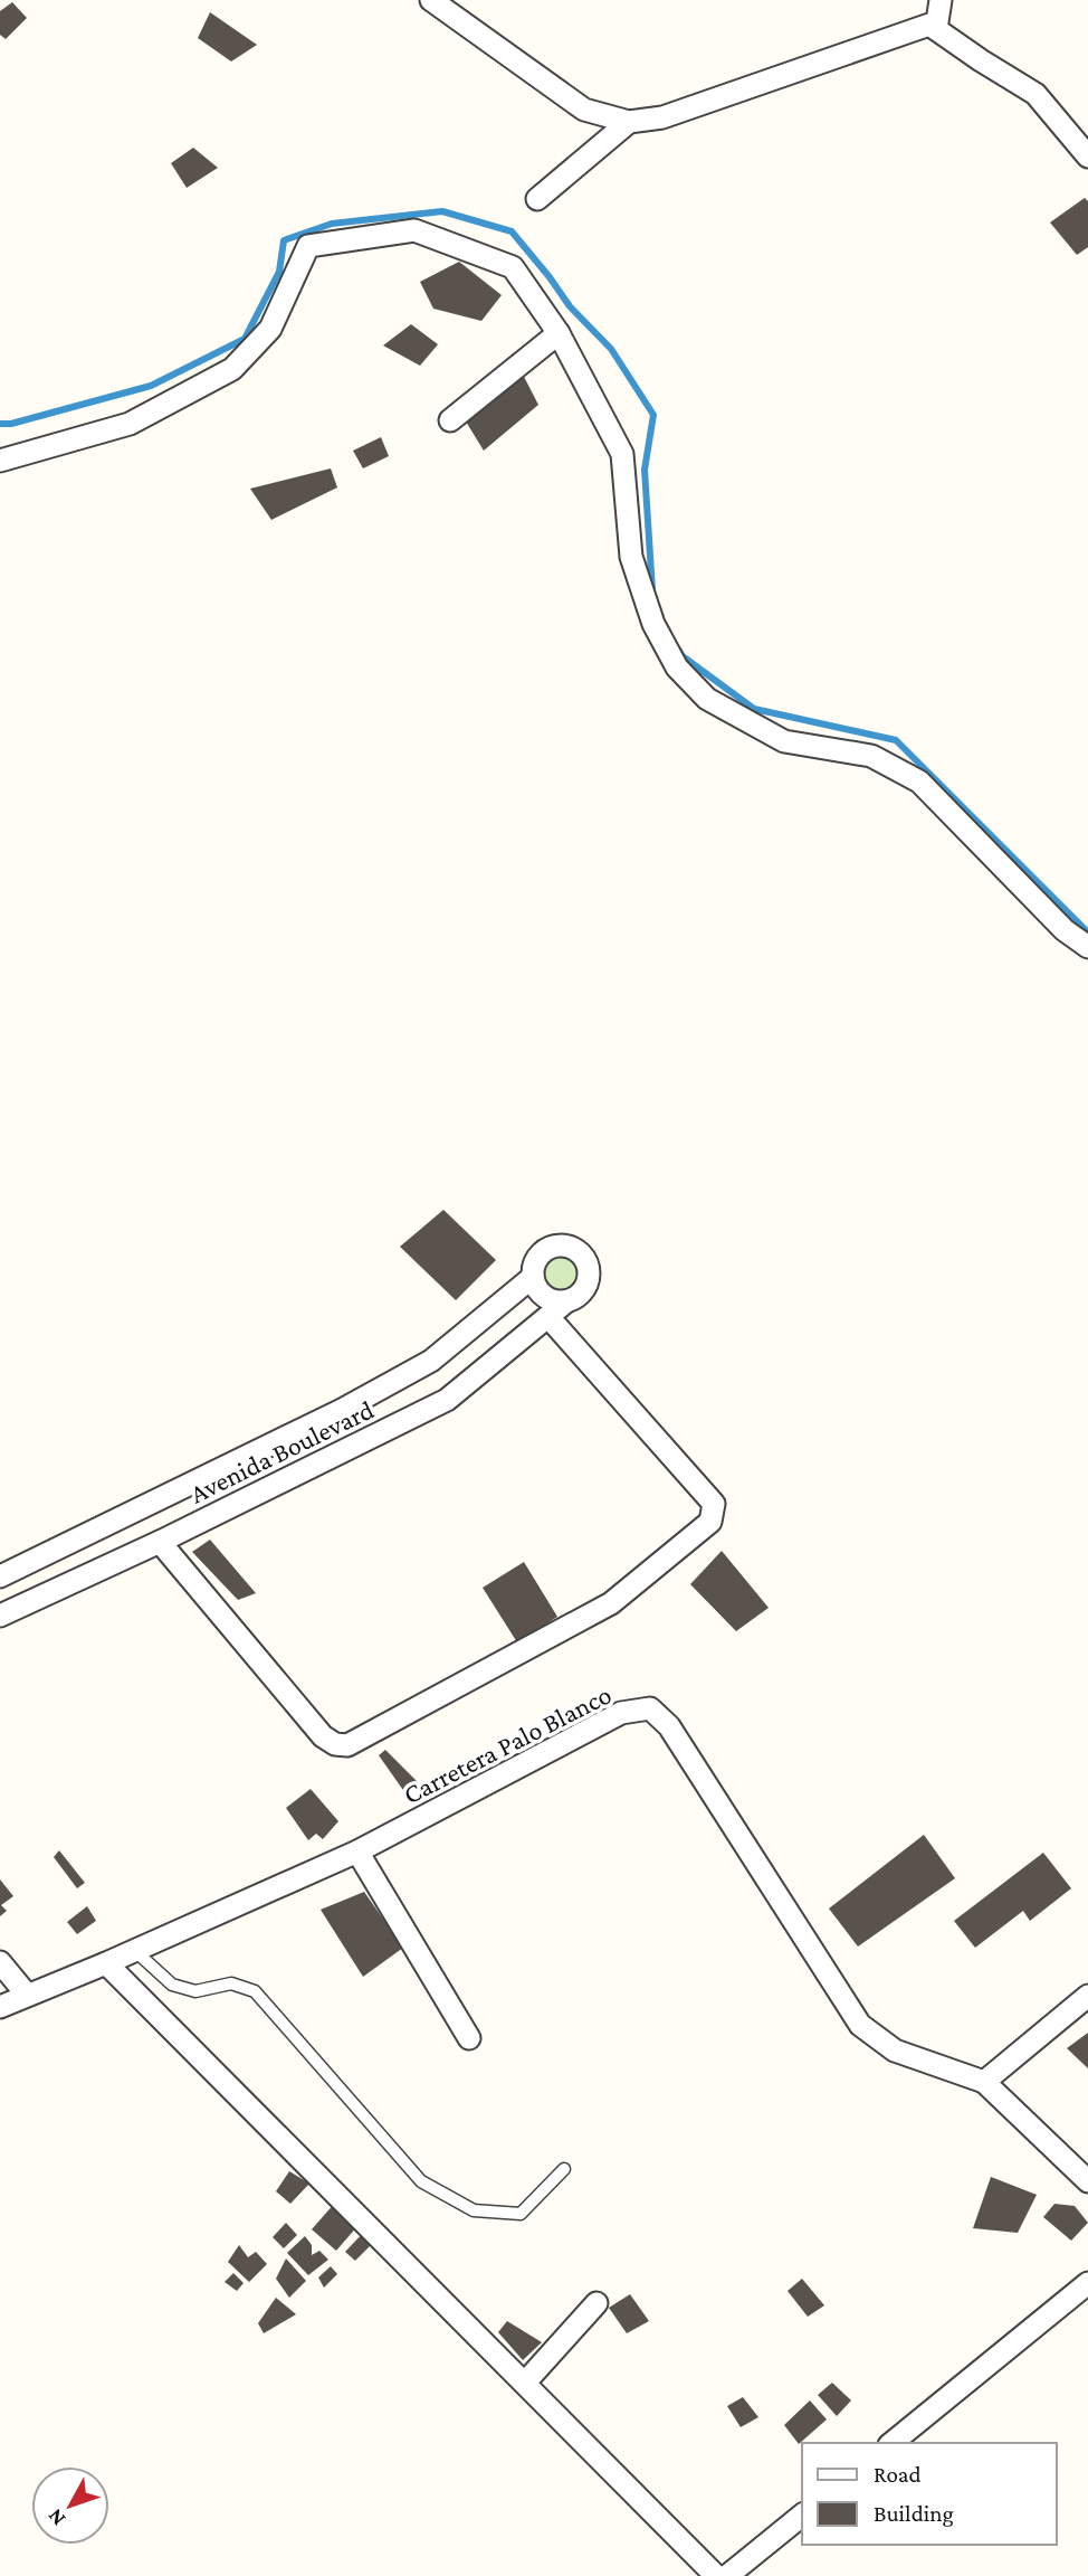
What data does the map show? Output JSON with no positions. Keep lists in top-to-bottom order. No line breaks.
{"streets":{"street":["Avenida Boulevard","Carretera Palo Blanco"]},"legend":["Road","Building"],"north":"bottom left"}
